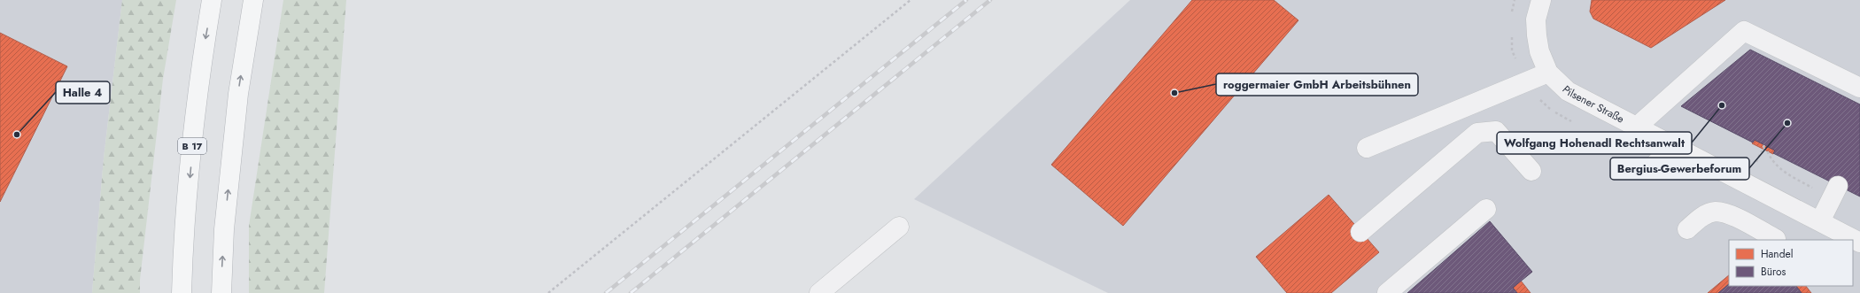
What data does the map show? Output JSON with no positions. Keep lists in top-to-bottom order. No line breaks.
{"streets":{"highway":["B 17"],"street":["Pilsener Straße"]},"places":["roggermaier GmbH Arbeitsbühnen","Wolfgang Hohenadl Rechtsanwalt","Bergius-Gewerbeforum","Halle 4"],"legend":["Handel","Büros"]}
